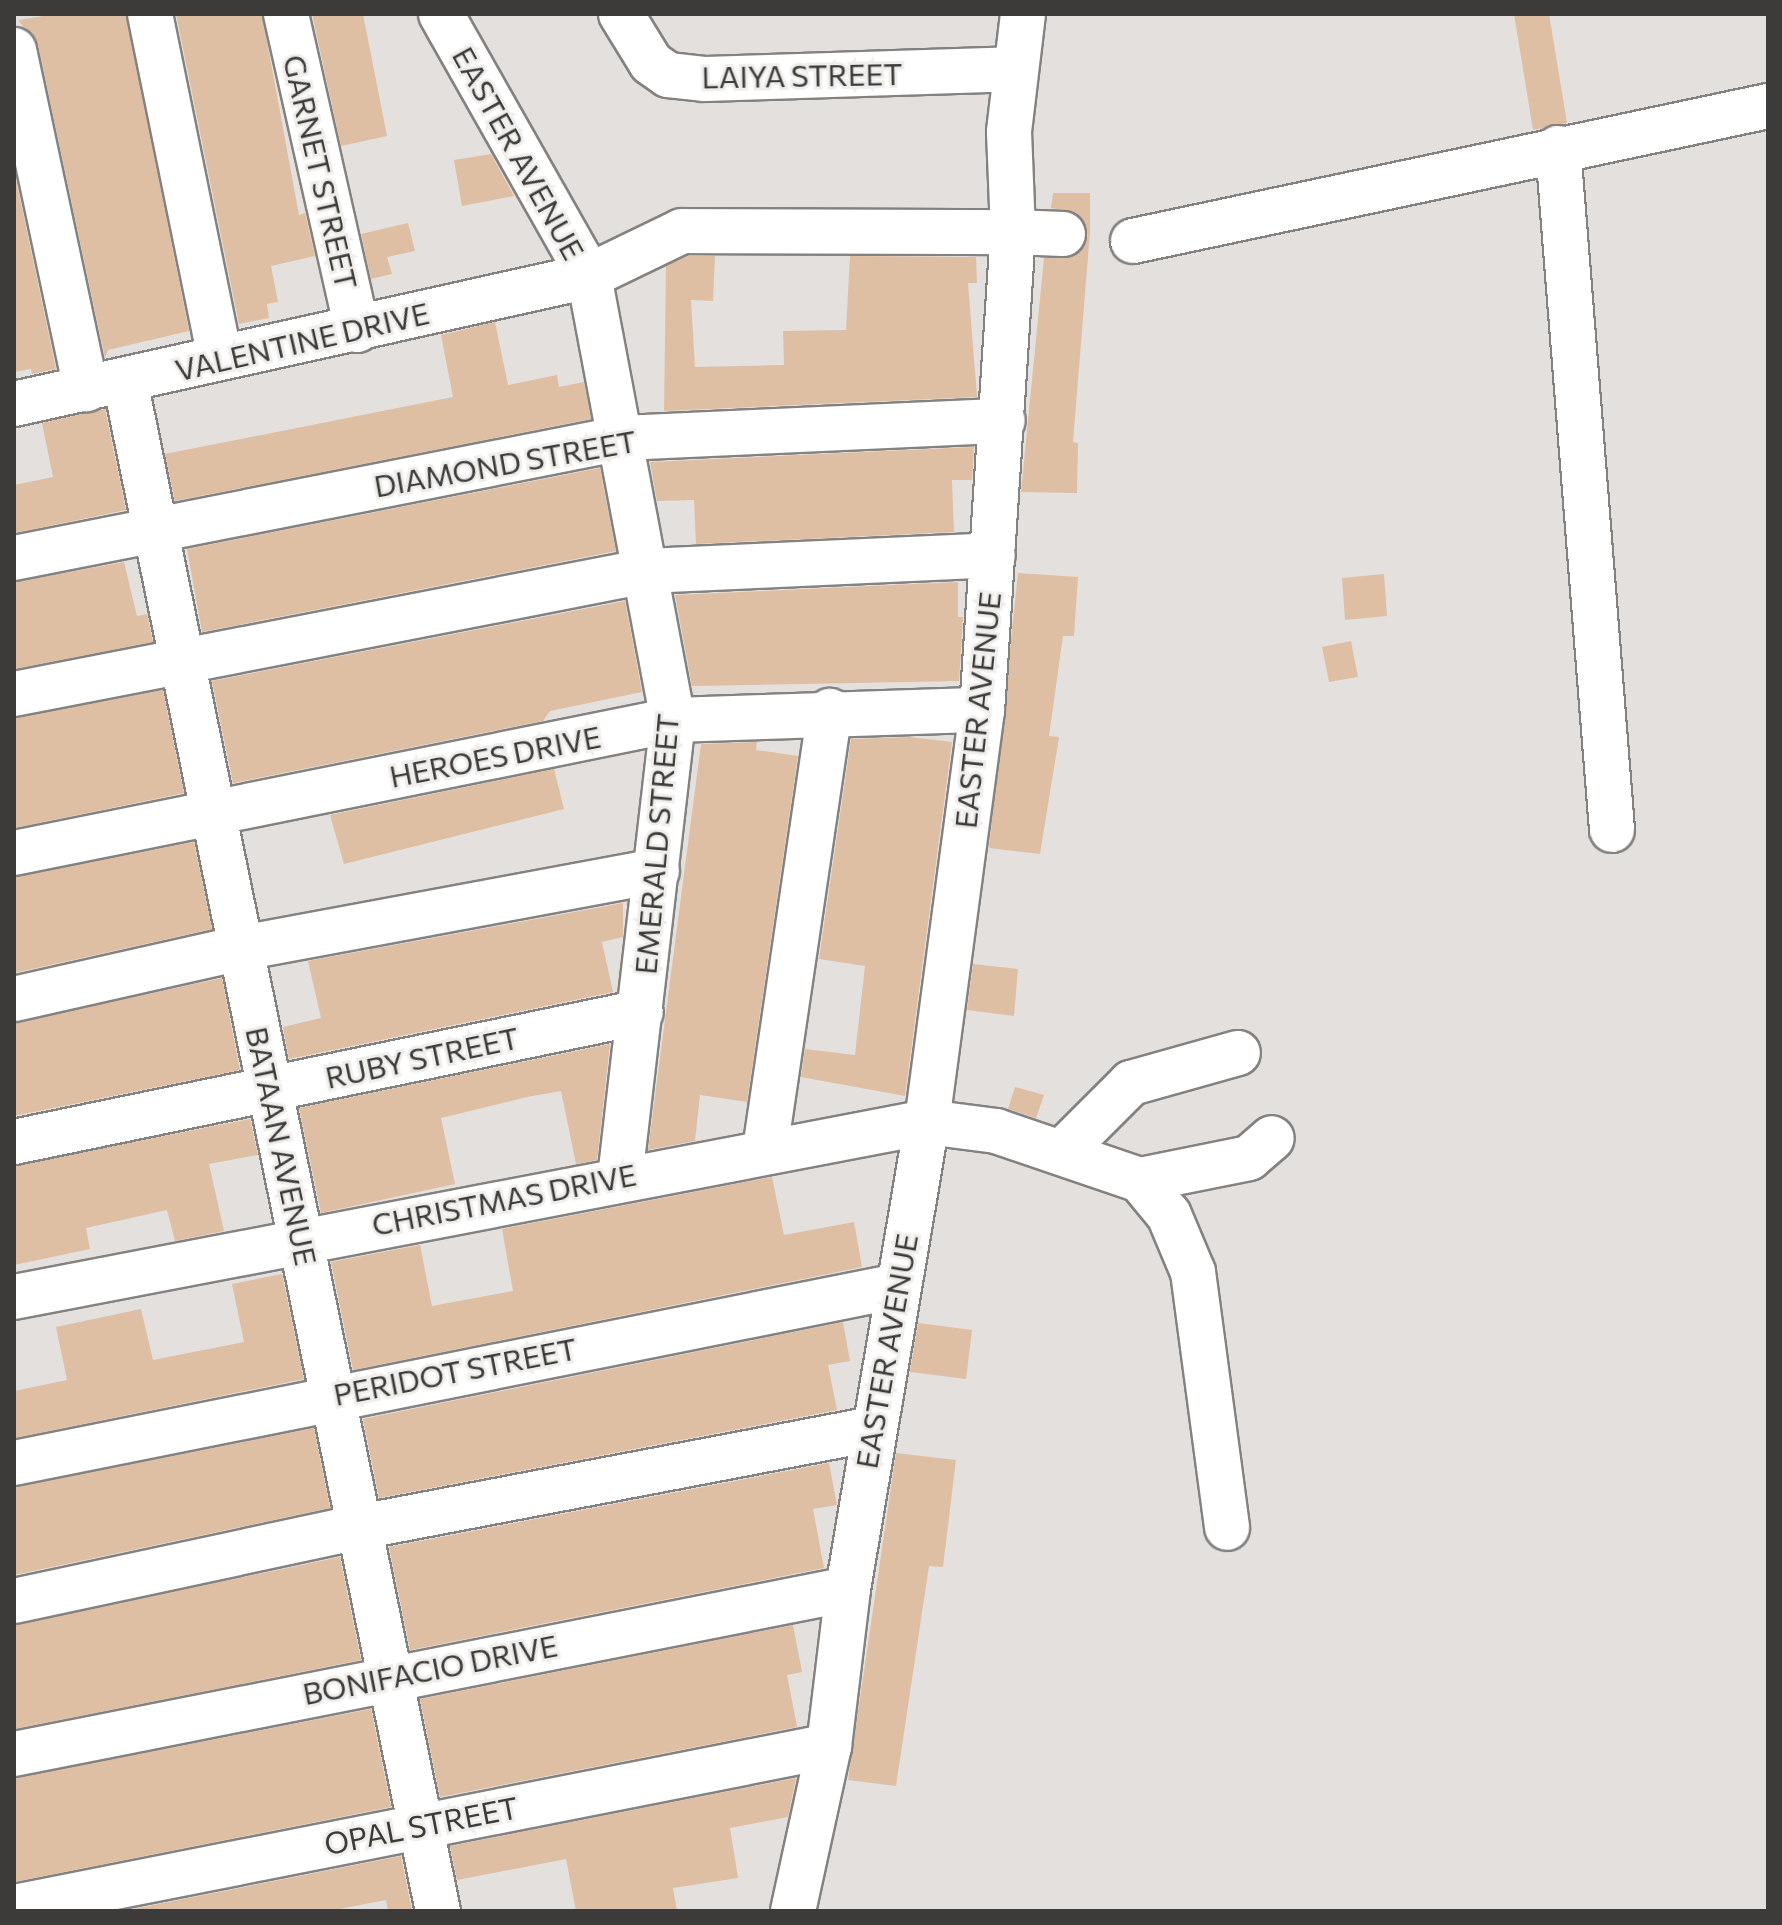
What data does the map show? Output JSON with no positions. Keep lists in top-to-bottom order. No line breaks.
{"streets":{"street":["LAIYA STREET","EASTER AVENUE","GARNET STREET","VALENTINE DRIVE","DIAMOND STREET","HEROES DRIVE","EMERALD STREET","RUBY STREET","BATAAN AVENUE","CHRISTMAS DRIVE","PERIDOT STREET","BONIFACIO DRIVE","OPAL STREET"]},"crossings":[["EASTER AVENUE","VALENTINE DRIVE"],["EASTER AVENUE","DIAMOND STREET"],["EASTER AVENUE","HEROES DRIVE"],["EASTER AVENUE","EMERALD STREET"],["EASTER AVENUE","CHRISTMAS DRIVE"],["EASTER AVENUE","PERIDOT STREET"],["EASTER AVENUE","BONIFACIO DRIVE"],["EASTER AVENUE","OPAL STREET"],["GARNET STREET","VALENTINE DRIVE"],["VALENTINE DRIVE","EMERALD STREET"],["VALENTINE DRIVE","BATAAN AVENUE"],["DIAMOND STREET","EMERALD STREET"],["DIAMOND STREET","BATAAN AVENUE"],["HEROES DRIVE","EMERALD STREET"],["HEROES DRIVE","BATAAN AVENUE"],["EMERALD STREET","RUBY STREET"],["EMERALD STREET","CHRISTMAS DRIVE"],["RUBY STREET","BATAAN AVENUE"],["BATAAN AVENUE","CHRISTMAS DRIVE"],["BATAAN AVENUE","PERIDOT STREET"],["BATAAN AVENUE","BONIFACIO DRIVE"],["BATAAN AVENUE","OPAL STREET"]]}
